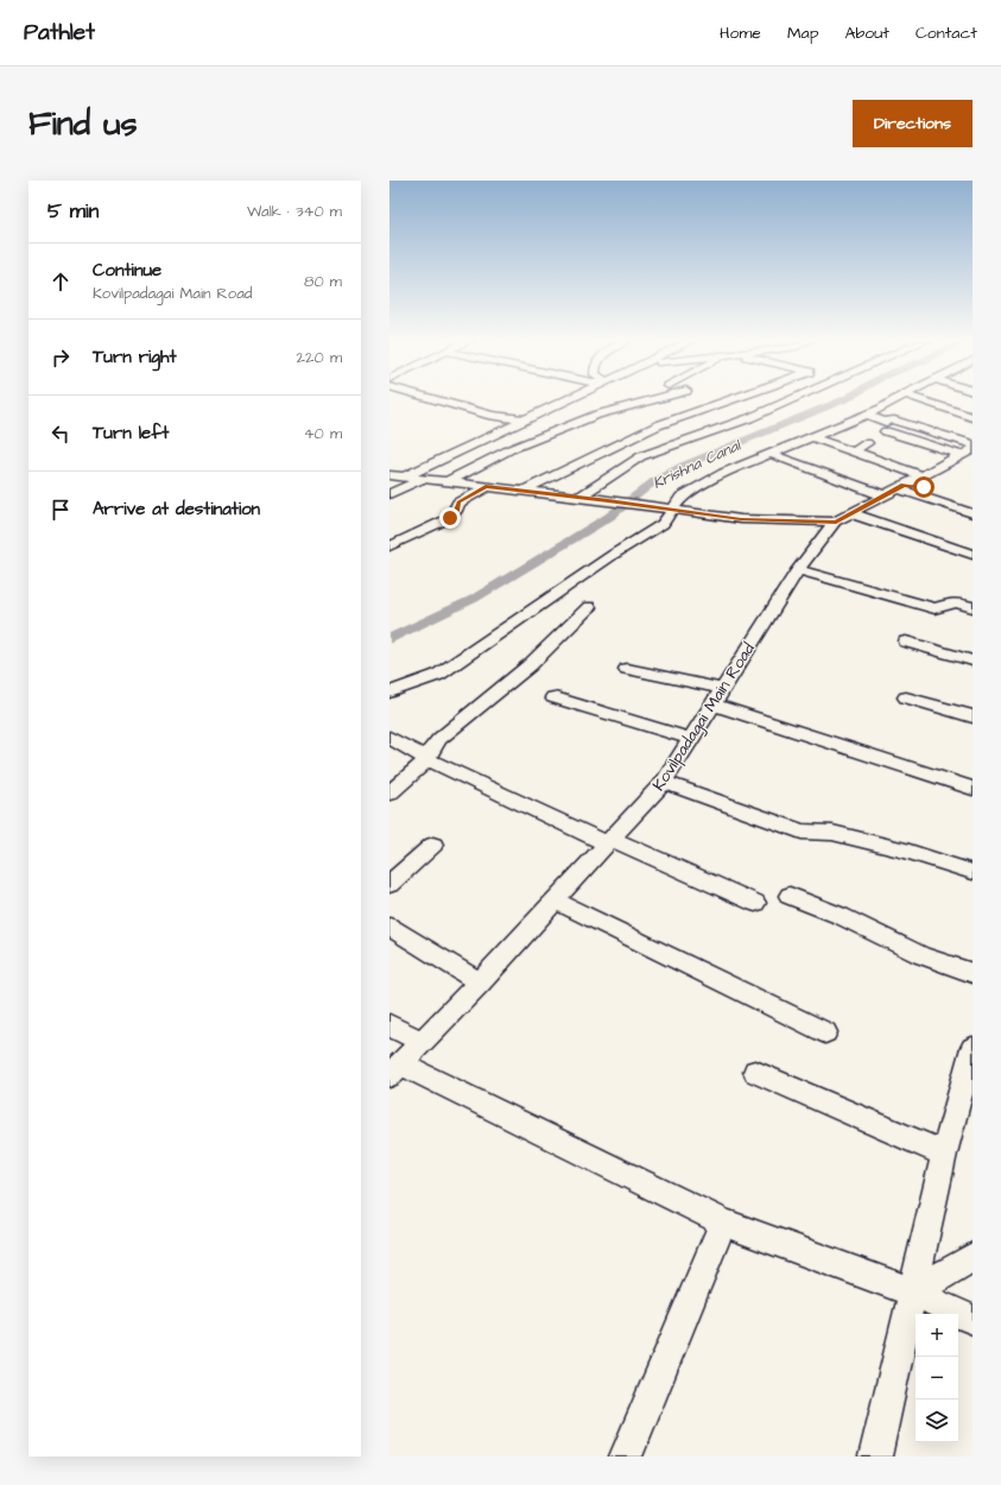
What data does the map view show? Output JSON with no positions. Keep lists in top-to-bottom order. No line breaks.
{"streets":{"street":["Kovilpadagai Main Road"]},"water":["Krishna Canal"],"page":{"header":"Pathlet","nav":["Home","Map","About","Contact"],"buttons":"Directions","title":"Find us","heading":["5 min","Walk · 340 m"],"list":[["Continue","Kovilpadagai Main Road","80 m"],["Turn right","220 m"],["Turn left","40 m"],"Arrive at destination"],"map_buttons":["+","−"]}}
